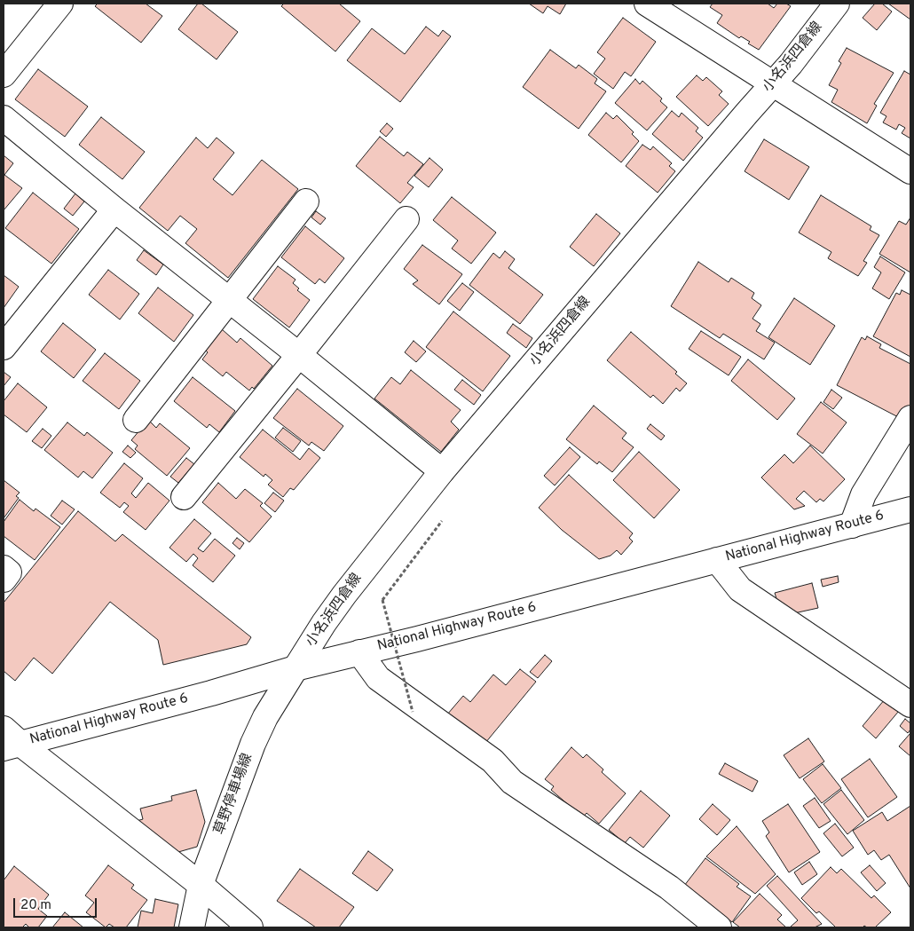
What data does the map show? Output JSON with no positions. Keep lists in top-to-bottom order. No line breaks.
{"streets":{"main road":["小名浜四倉線","National Highway Route 6","草野停車場線"]},"crossings":[["小名浜四倉線","National Highway Route 6"],["小名浜四倉線","草野停車場線"],["National Highway Route 6","草野停車場線"]],"scale_bar":"20 m"}
